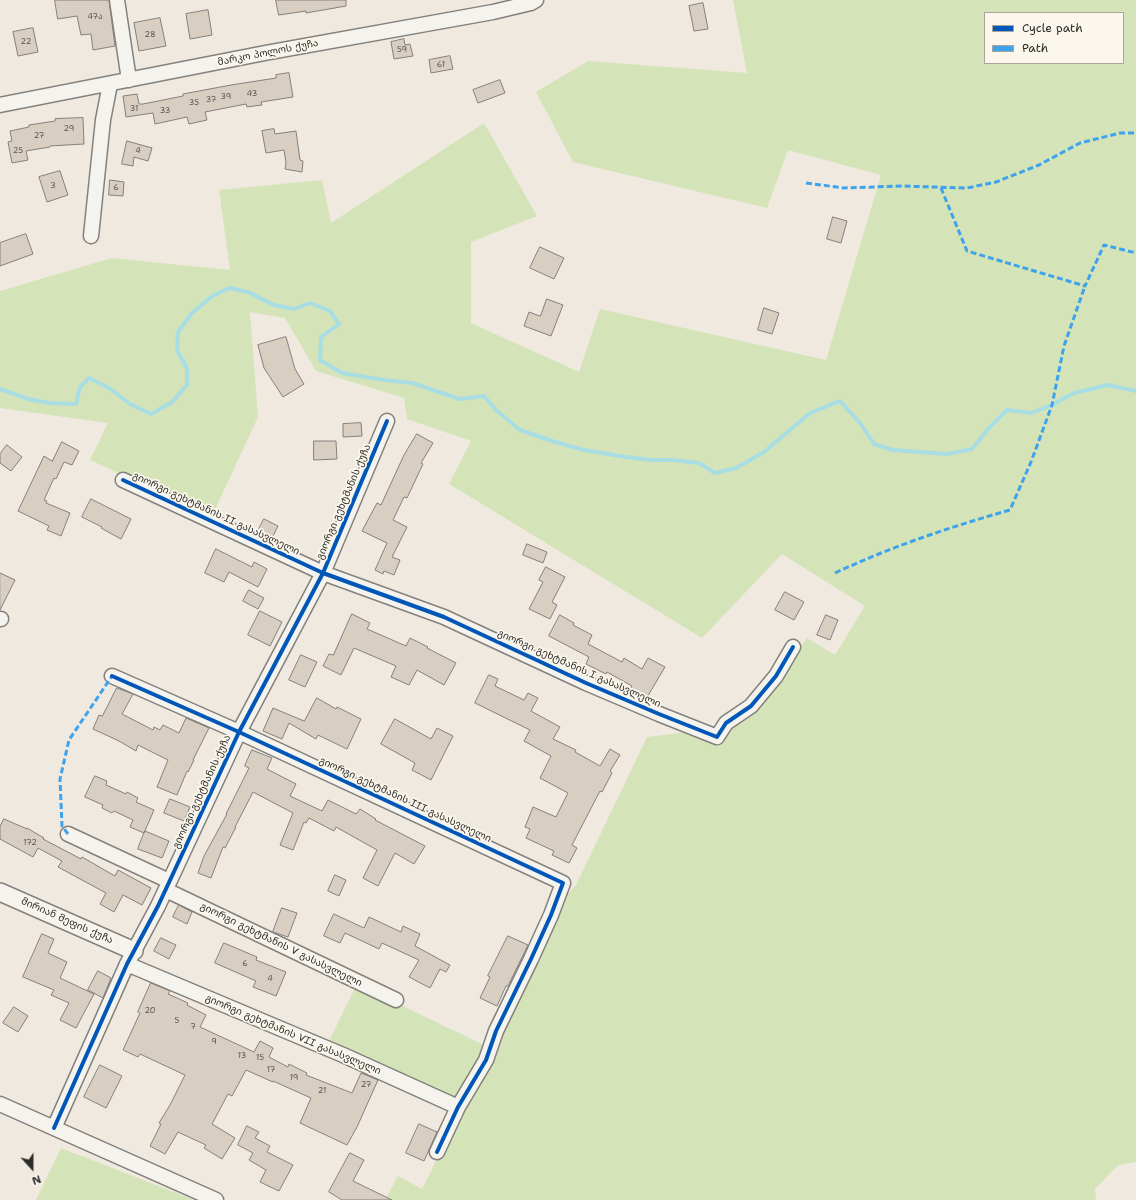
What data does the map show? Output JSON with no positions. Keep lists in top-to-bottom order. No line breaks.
{"streets":{"street":["მარკო პოლოს ქუჩა","გიორგი გეხტმანის ქუჩა","გიორგი გეხტმანის II გასასვლელი","გიორგი გეხტმანის I გასასვლელი","გიორგი გეხტმანის III გასასვლელი","მირიან მეფის ქუჩა","გიორგი გეხტმანის V გასასვლელი","გიორგი გეხტმანის VII გასასვლელი"]},"crossings":[["გიორგი გეხტმანის ქუჩა","გიორგი გეხტმანის II გასასვლელი"],["გიორგი გეხტმანის ქუჩა","გიორგი გეხტმანის I გასასვლელი"],["გიორგი გეხტმანის ქუჩა","გიორგი გეხტმანის III გასასვლელი"],["გიორგი გეხტმანის ქუჩა","მირიან მეფის ქუჩა"],["გიორგი გეხტმანის ქუჩა","გიორგი გეხტმანის V გასასვლელი"],["გიორგი გეხტმანის ქუჩა","გიორგი გეხტმანის VII გასასვლელი"],["გიორგი გეხტმანის II გასასვლელი","გიორგი გეხტმანის I გასასვლელი"],["გიორგი გეხტმანის III გასასვლელი","გიორგი გეხტმანის VII გასასვლელი"],["მირიან მეფის ქუჩა","გიორგი გეხტმანის VII გასასვლელი"]],"house_numbers":["47ა","28","22","59","61","43","39","37","35","31","33","29","27","25","4","3","6","172","6","4","20","5","7","9","13","15","17","19","27","21"],"legend":["Cycle path","Path"],"north":"bottom"}
